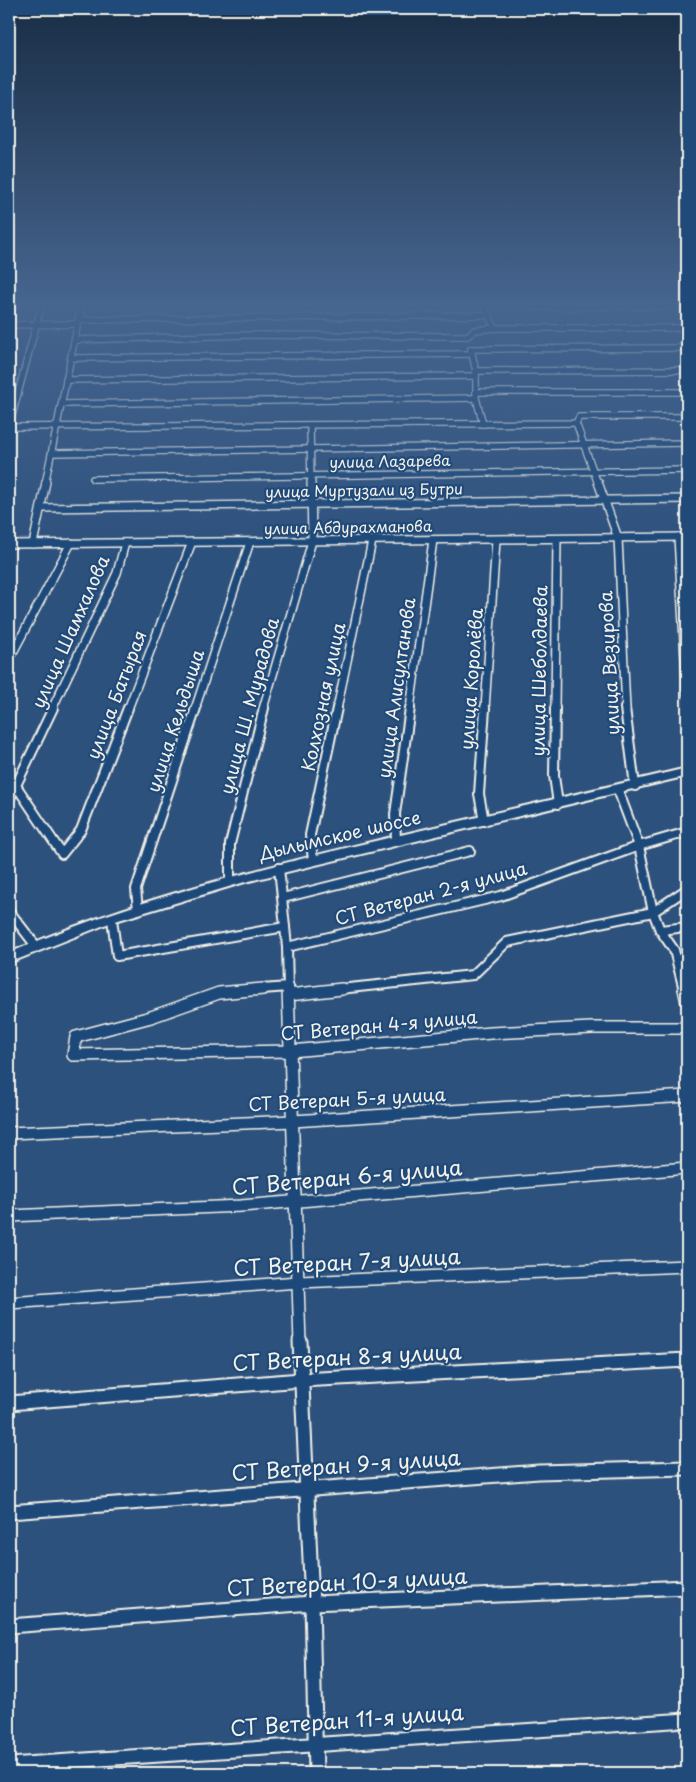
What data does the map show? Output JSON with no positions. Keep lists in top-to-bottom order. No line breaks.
{"streets":{"main road":["Дылымское шоссе"],"street":["улица Лазарева","улица Муртузали из Бутри","улица Абдурахманова","улица Шамхалова","улица Везирова","улица Шеболдаева","улица Королёва","улица Алисултанова","улица Батырая","Колхозная улица","улица Ш. Мурадова","улица Кельдыша","СТ Ветеран 2-я улица","СТ Ветеран 4-я улица","СТ Ветеран 5-я улица","СТ Ветеран 6-я улица","СТ Ветеран 7-я улица","СТ Ветеран 8-я улица","СТ Ветеран 9-я улица","СТ Ветеран 10-я улица","СТ Ветеран 11-я улица"]},"crossings":[["улица Лазарева","улица Везирова"],["улица Лазарева","улица Ш. Мурадова"],["улица Муртузали из Бутри","улица Везирова"],["улица Муртузали из Бутри","улица Ш. Мурадова"],["улица Абдурахманова","улица Шамхалова"],["улица Абдурахманова","улица Везирова"],["улица Абдурахманова","улица Шеболдаева"],["улица Абдурахманова","улица Королёва"],["улица Абдурахманова","улица Алисултанова"],["улица Абдурахманова","улица Батырая"],["улица Абдурахманова","Колхозная улица"],["улица Абдурахманова","улица Ш. Мурадова"],["улица Абдурахманова","улица Кельдыша"],["улица Везирова","Дылымское шоссе"],["улица Шеболдаева","Дылымское шоссе"],["улица Королёва","Дылымское шоссе"],["улица Алисултанова","Дылымское шоссе"],["Колхозная улица","Дылымское шоссе"],["улица Ш. Мурадова","Дылымское шоссе"],["улица Кельдыша","Дылымское шоссе"]]}
